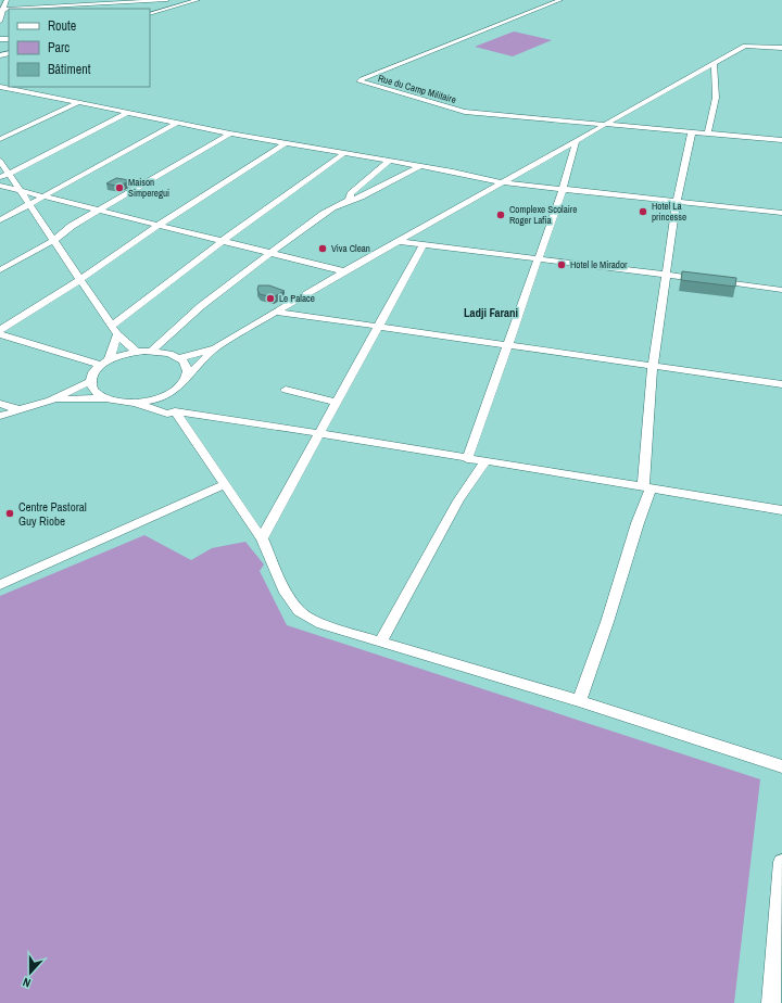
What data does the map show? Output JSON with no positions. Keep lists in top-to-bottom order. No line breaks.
{"streets":{"street":["Rue du Camp Militaire"]},"districts":["Ladji Farani"],"places":["Maison Simperegui","Hotel La princesse","Complexe Scolaire Roger Lafia","Viva Clean","Hotel le Mirador","Le Palace","Centre Pastoral Guy Riobe"],"legend":["Route","Parc","Bâtiment"],"north":"bottom"}
